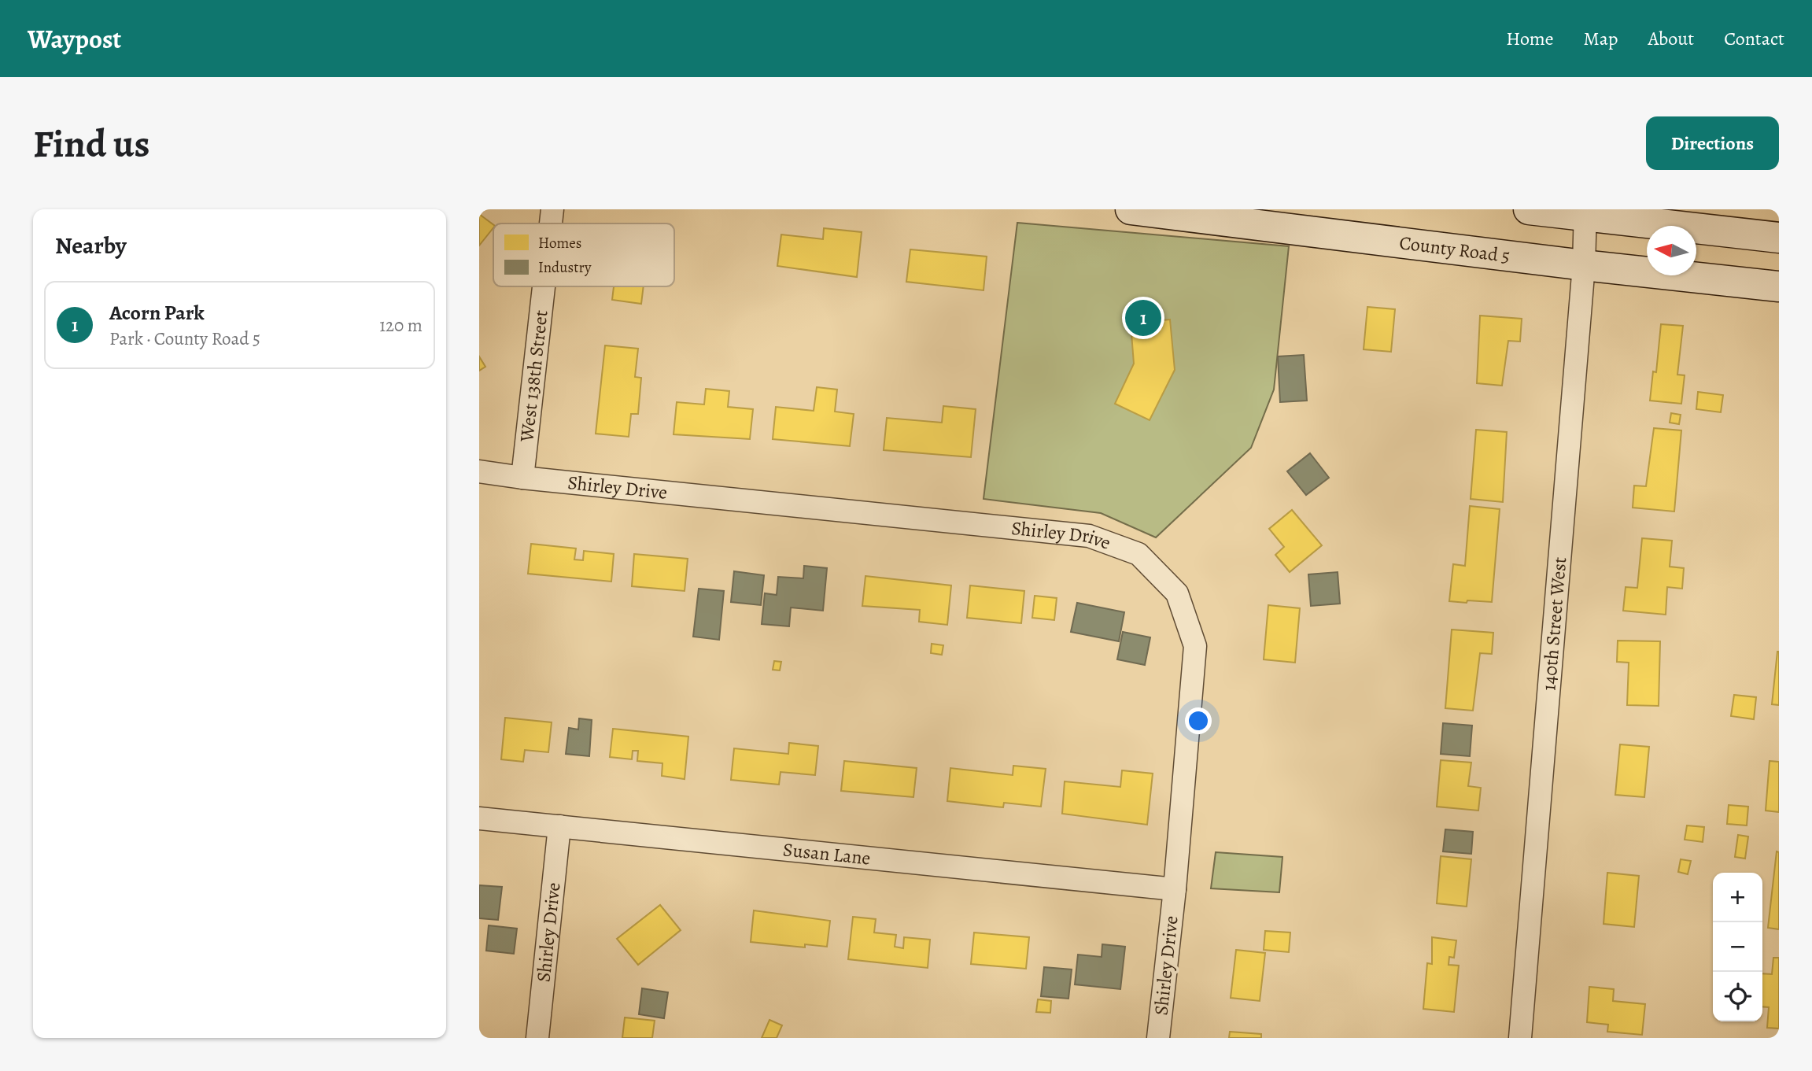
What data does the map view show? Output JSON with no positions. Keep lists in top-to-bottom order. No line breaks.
{"streets":{"main road":["County Road 5"],"street":["West 138th Street","Shirley Drive","140th Street West","Susan Lane"]},"crossings":[["County Road 5","140th Street West"],["West 138th Street","Shirley Drive"],["Shirley Drive","Susan Lane"]],"legend":["Homes","Industry"],"north":"left","page":{"header":"Waypost","nav":["Home","Map","About","Contact"],"buttons":"Directions","title":"Find us","heading":"Nearby","list":[{"mark":"1","name":"Acorn Park","note":"Park · County Road 5","value":"120 m"}],"pins":"1","map_buttons":["+","−"]}}
